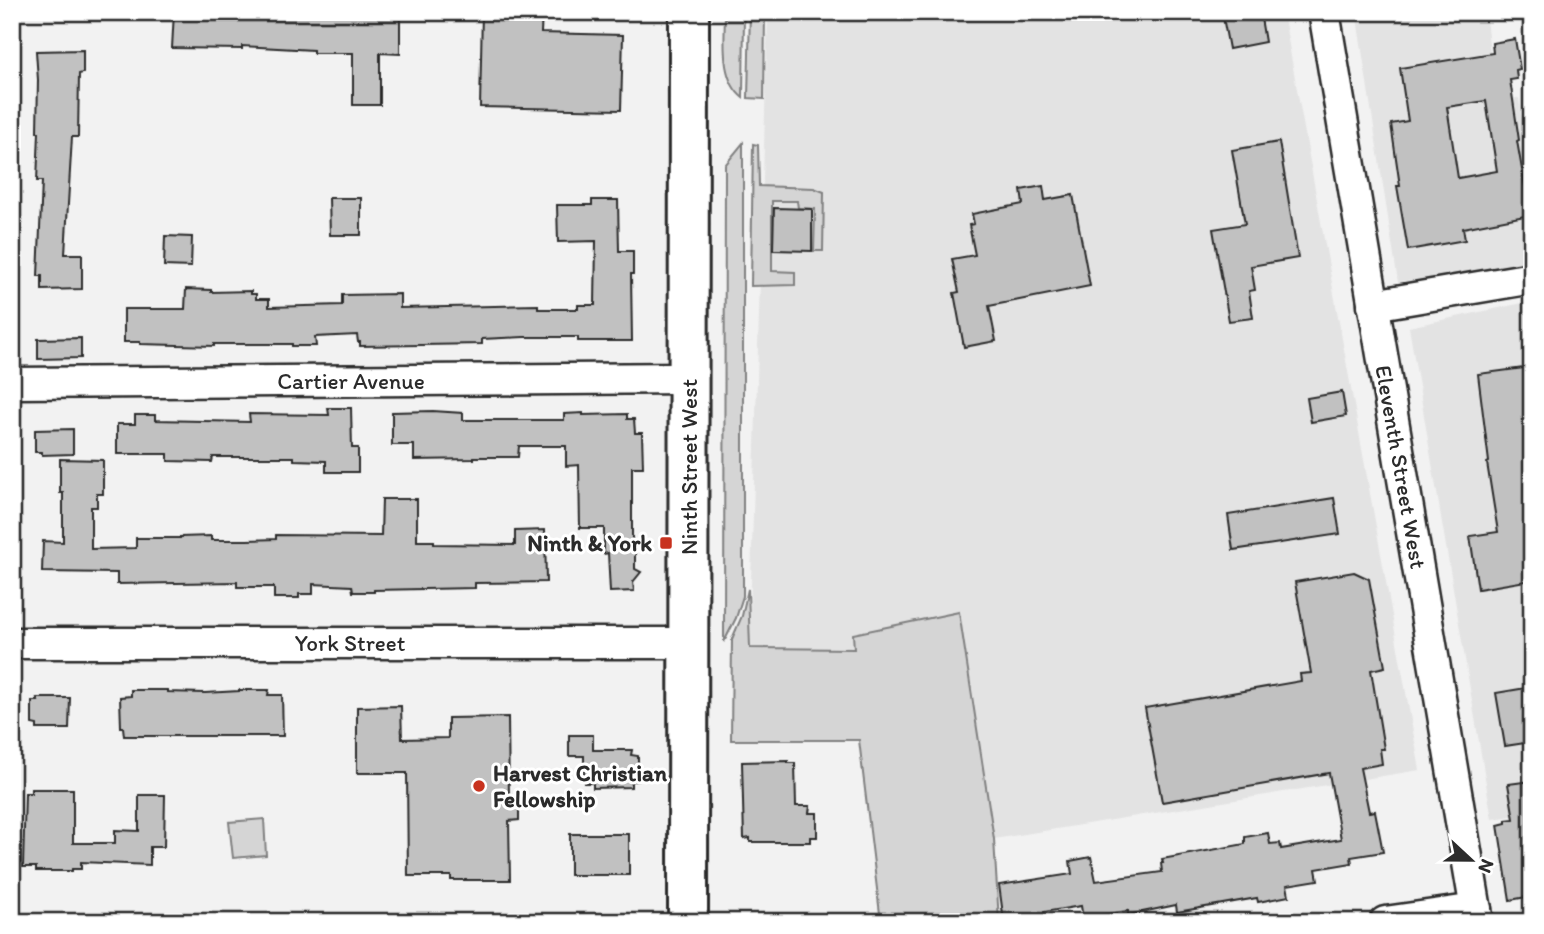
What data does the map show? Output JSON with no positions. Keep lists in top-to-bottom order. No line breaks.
{"streets":{"main road":["Ninth Street West"],"street":["Cartier Avenue","Eleventh Street West","York Street"]},"crossings":[["Cartier Avenue","Ninth Street West"],["Ninth Street West","York Street"]],"places":{"transit":["Ninth & York"],"other":["Harvest Christian Fellowship"]},"north":"right"}
